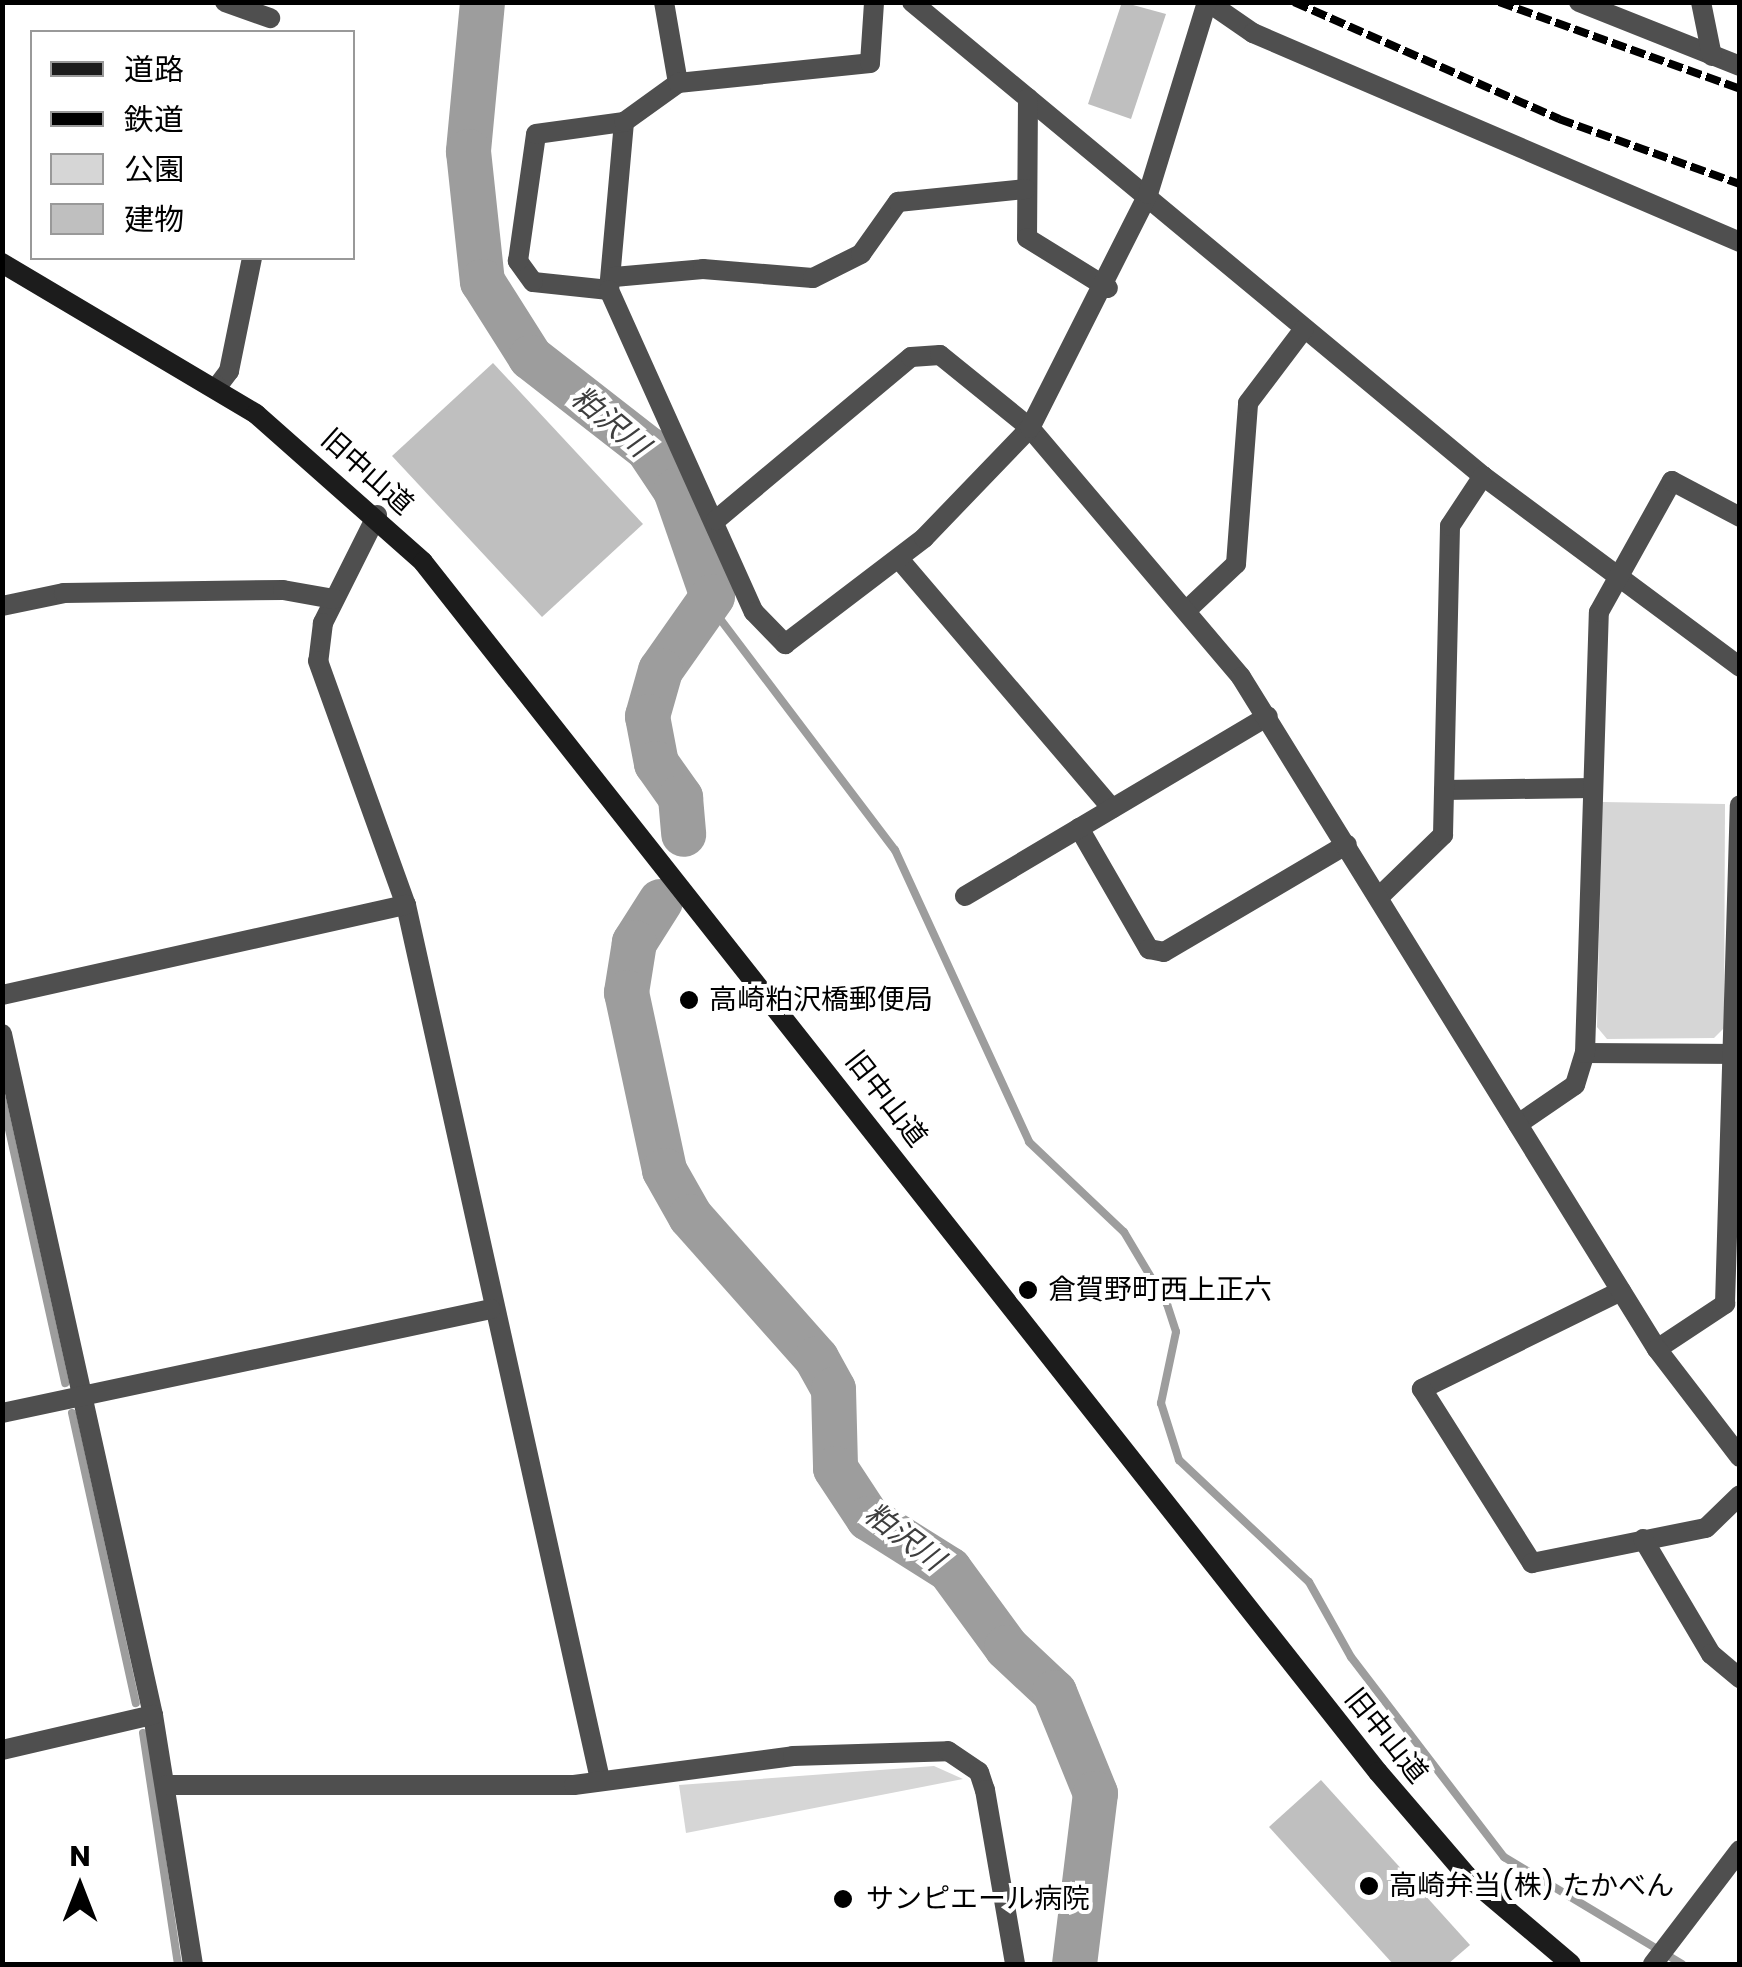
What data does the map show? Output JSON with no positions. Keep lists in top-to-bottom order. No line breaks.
{"streets":{"main road":["旧中山道"]},"water":["粕沢川"],"places":["高崎粕沢橋郵便局","倉賀野町西上正六","高崎弁当(株) たかべん","サンピエール病院"],"legend":["道路","鉄道","公園","建物"],"north":"top"}
